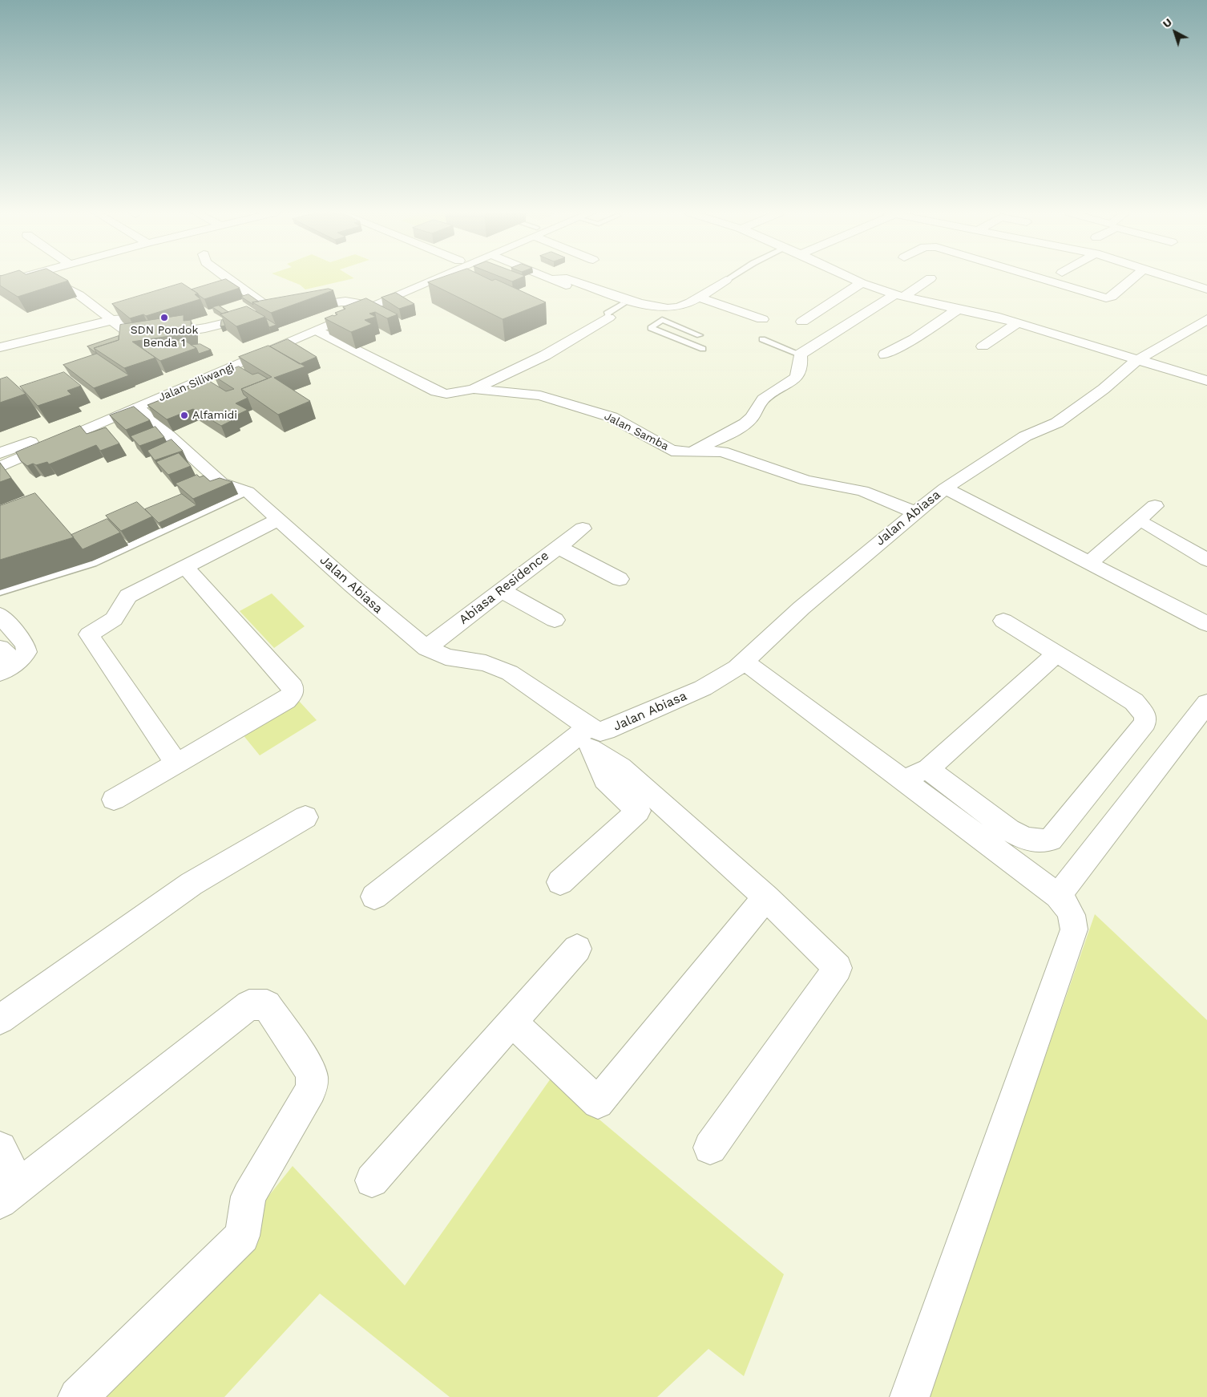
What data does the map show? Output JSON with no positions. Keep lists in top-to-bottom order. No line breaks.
{"streets":{"street":["Jalan Siliwangi","Jalan Samba","Jalan Abiasa","Abiasa Residence"]},"crossings":[["Jalan Siliwangi","Jalan Samba"],["Jalan Siliwangi","Jalan Abiasa"],["Jalan Samba","Jalan Abiasa"],["Jalan Abiasa","Abiasa Residence"]],"places":["SDN Pondok Benda 1","Alfamidi"],"north":"top left"}
